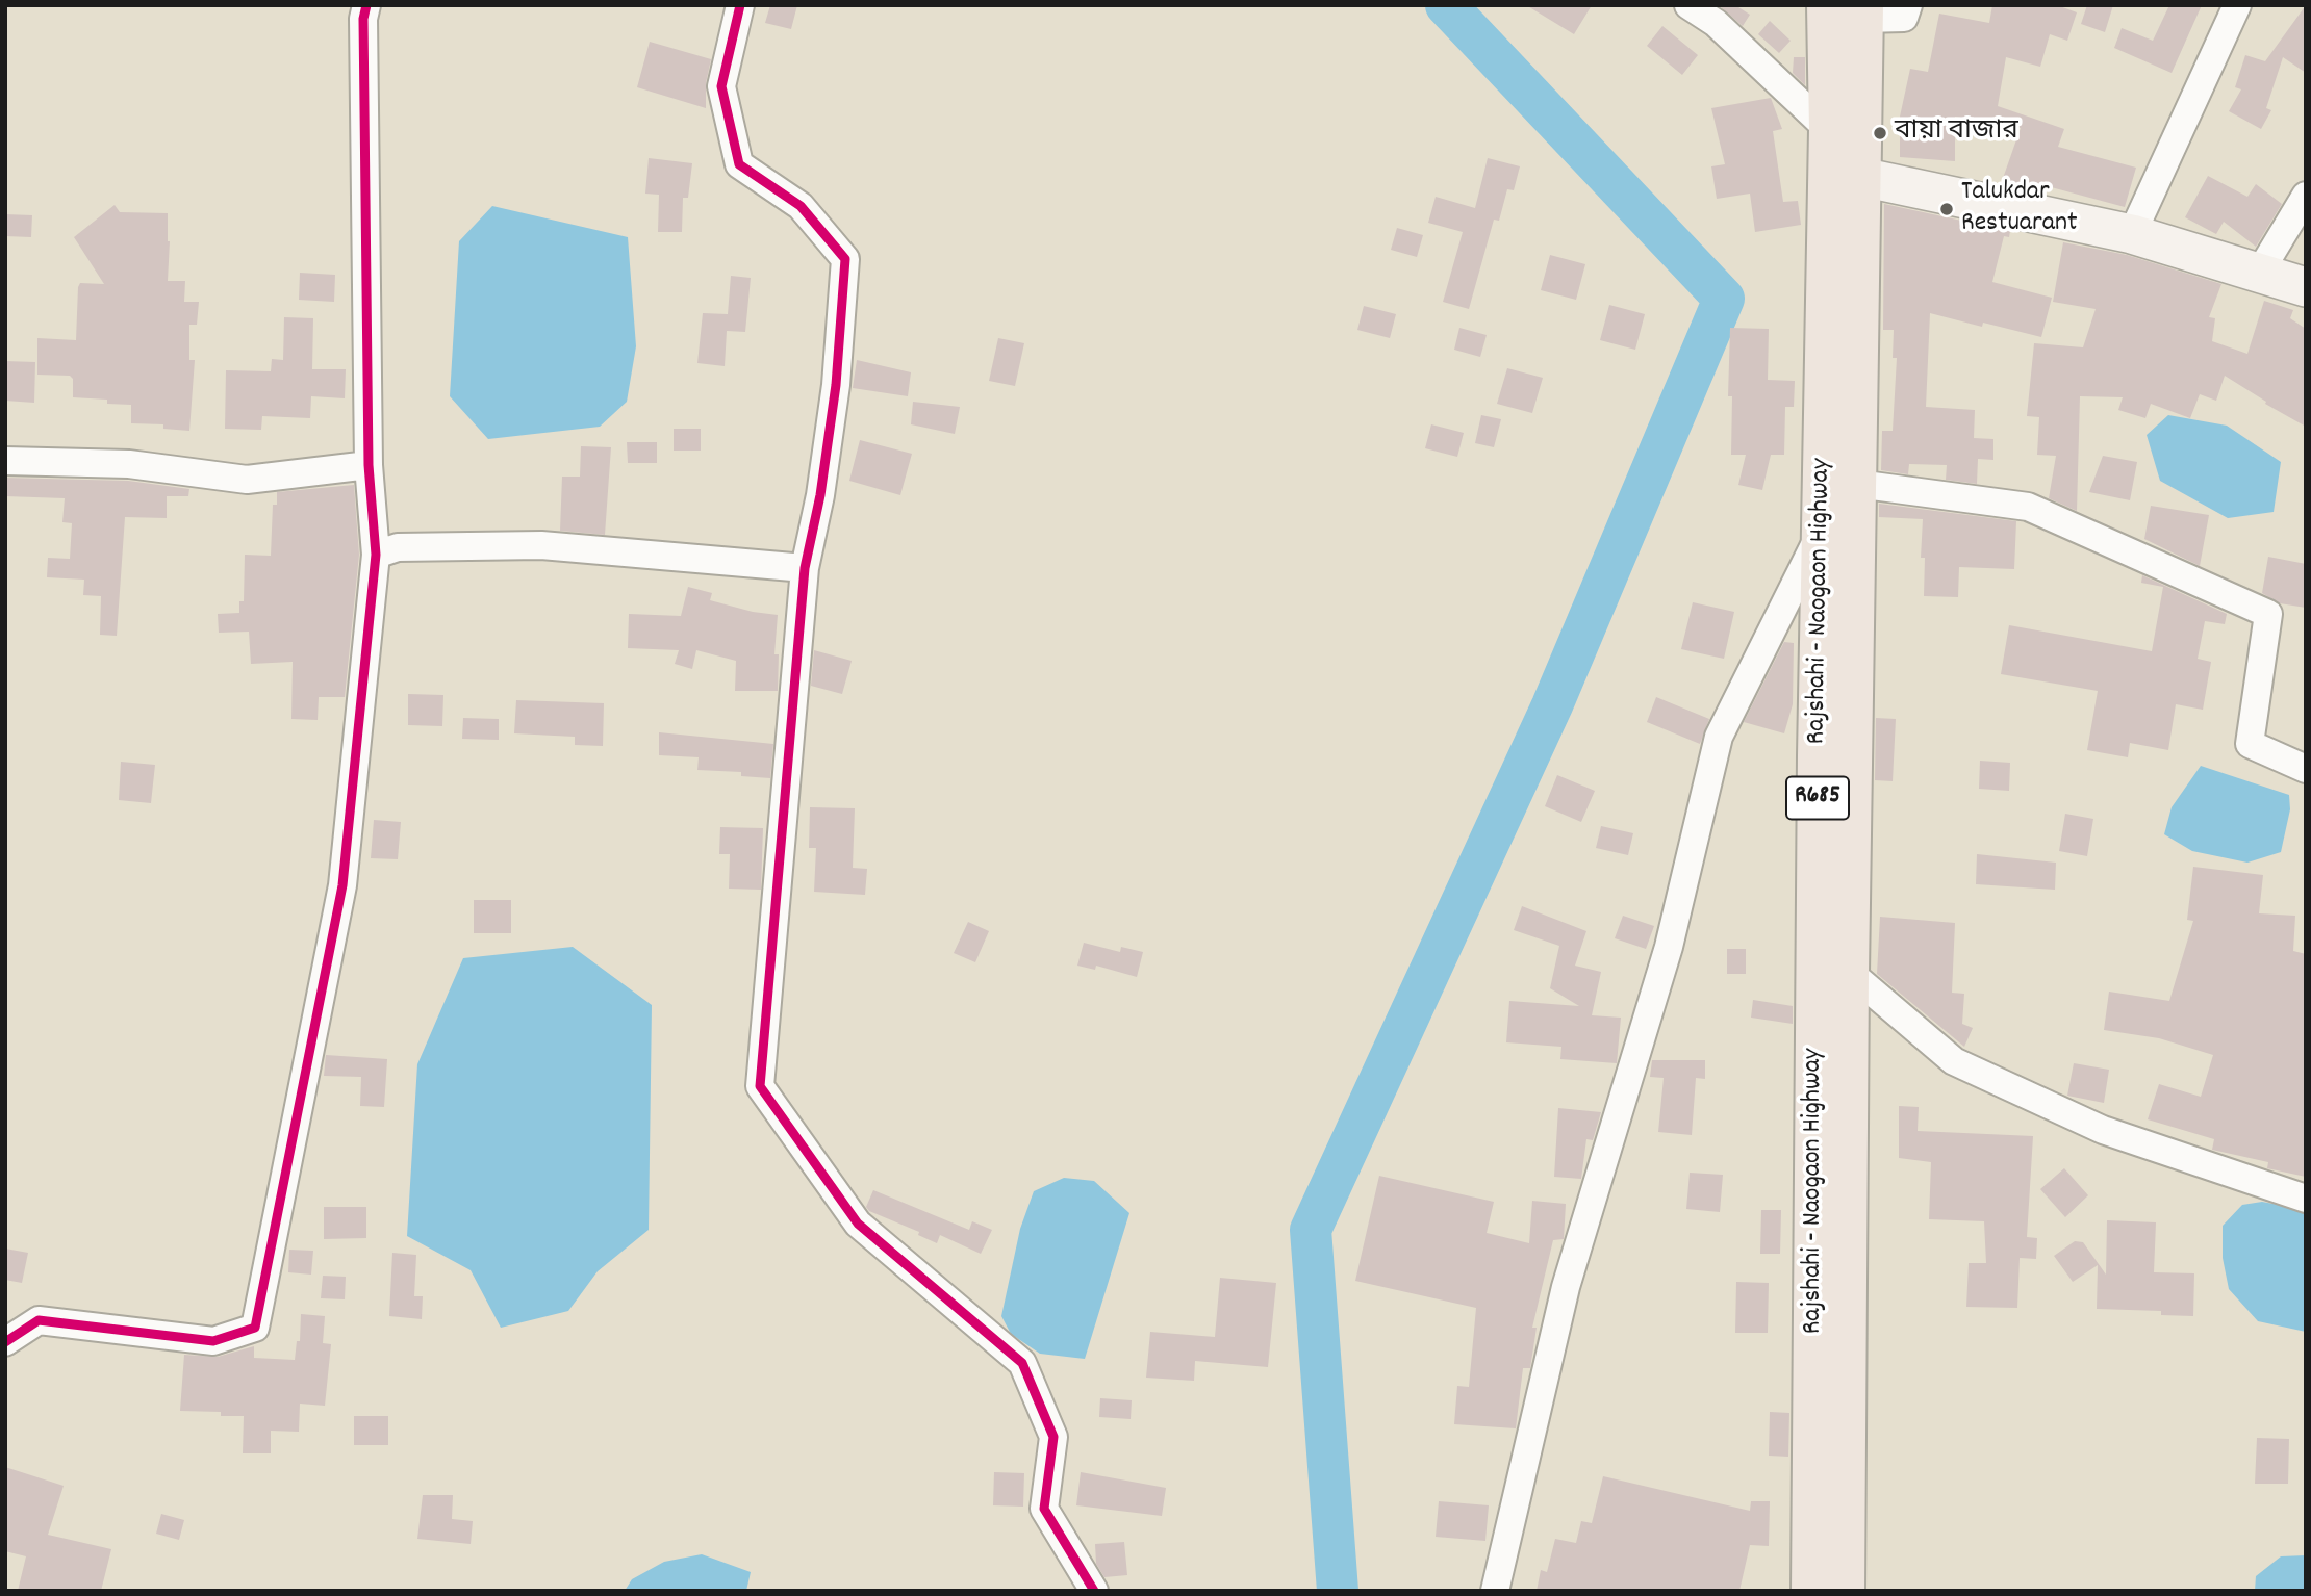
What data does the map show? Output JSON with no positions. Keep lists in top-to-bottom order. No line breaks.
{"streets":{"main road":["Rajshahi - Naogaon Highway","R685"]},"places":["বায়া বাজার","Talukdar Restuarant"]}
